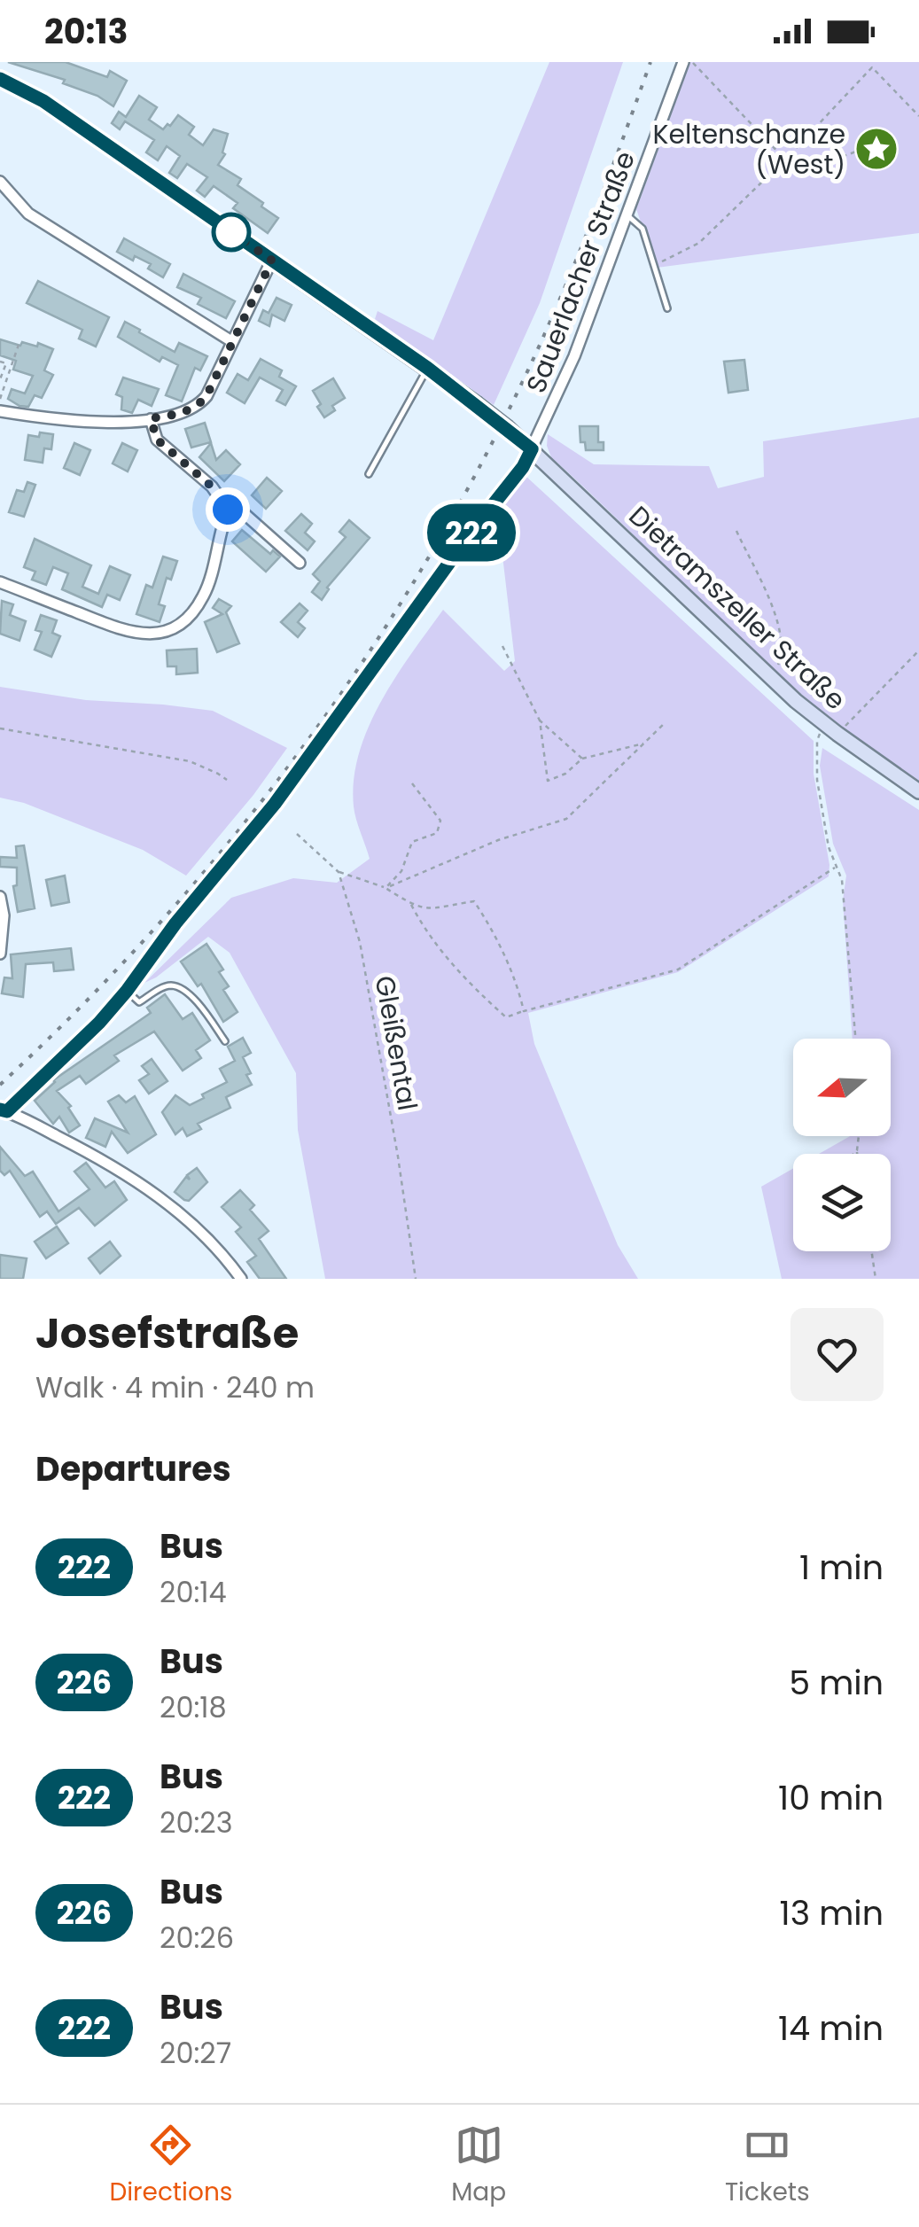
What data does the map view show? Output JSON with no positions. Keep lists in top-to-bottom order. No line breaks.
{"streets":{"main road":["Dietramszeller Straße"],"street":["Sauerlacher Straße"],"path":["Gleißental"]},"crossings":[["Sauerlacher Straße","Dietramszeller Straße"]],"places":{"place":["Keltenschanze (West)"]},"lines":["bus line 222"],"north":"left","page":{"status":"20:13","on_map":"222","heading":[["Josefstraße","Walk · 4 min · 240 m"],"Departures"],"list":[{"mark":"222","name":"Bus","note":"20:14","value":"1 min"},{"mark":"226","name":"Bus","note":"20:18","value":"5 min"},{"mark":"222","name":"Bus","note":"20:23","value":"10 min"},{"mark":"226","name":"Bus","note":"20:26","value":"13 min"},{"mark":"222","name":"Bus","note":"20:27","value":"14 min"}],"tabs":["Directions","Map","Tickets"]}}
